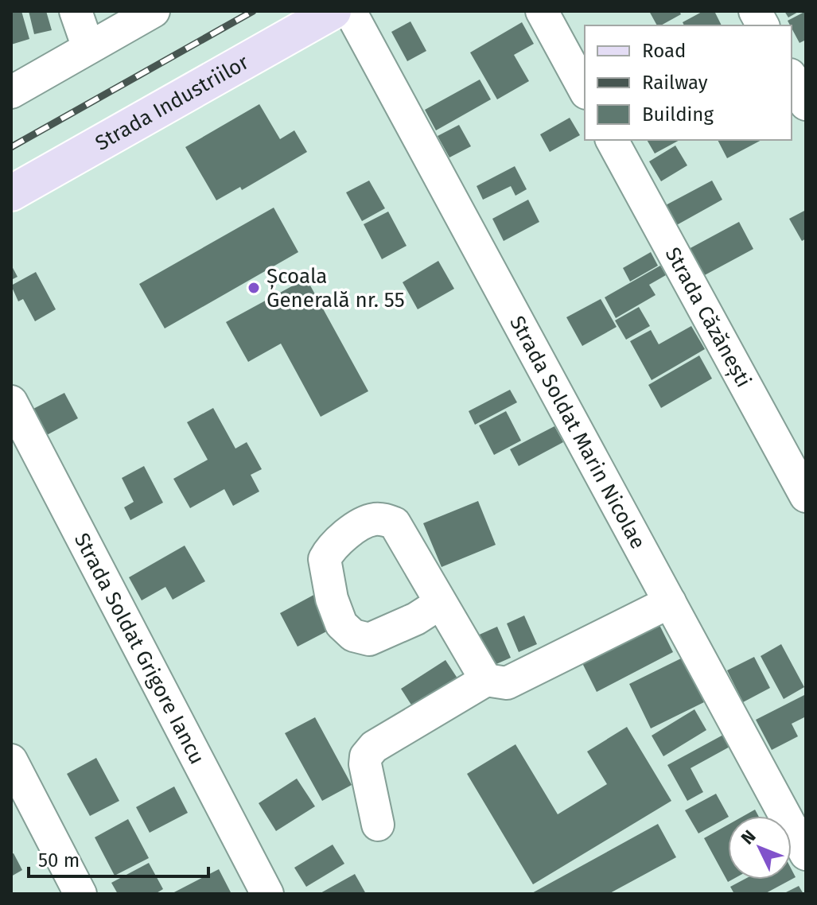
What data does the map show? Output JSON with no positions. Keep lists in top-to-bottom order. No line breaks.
{"streets":{"main road":["Strada Industriilor"],"street":["Strada Căzănești","Strada Soldat Marin Nicolae","Strada Soldat Grigore Iancu"]},"places":["Școala Generală nr. 55"],"legend":["Road","Railway","Building"],"scale_bar":"50 m","north":"top left"}
